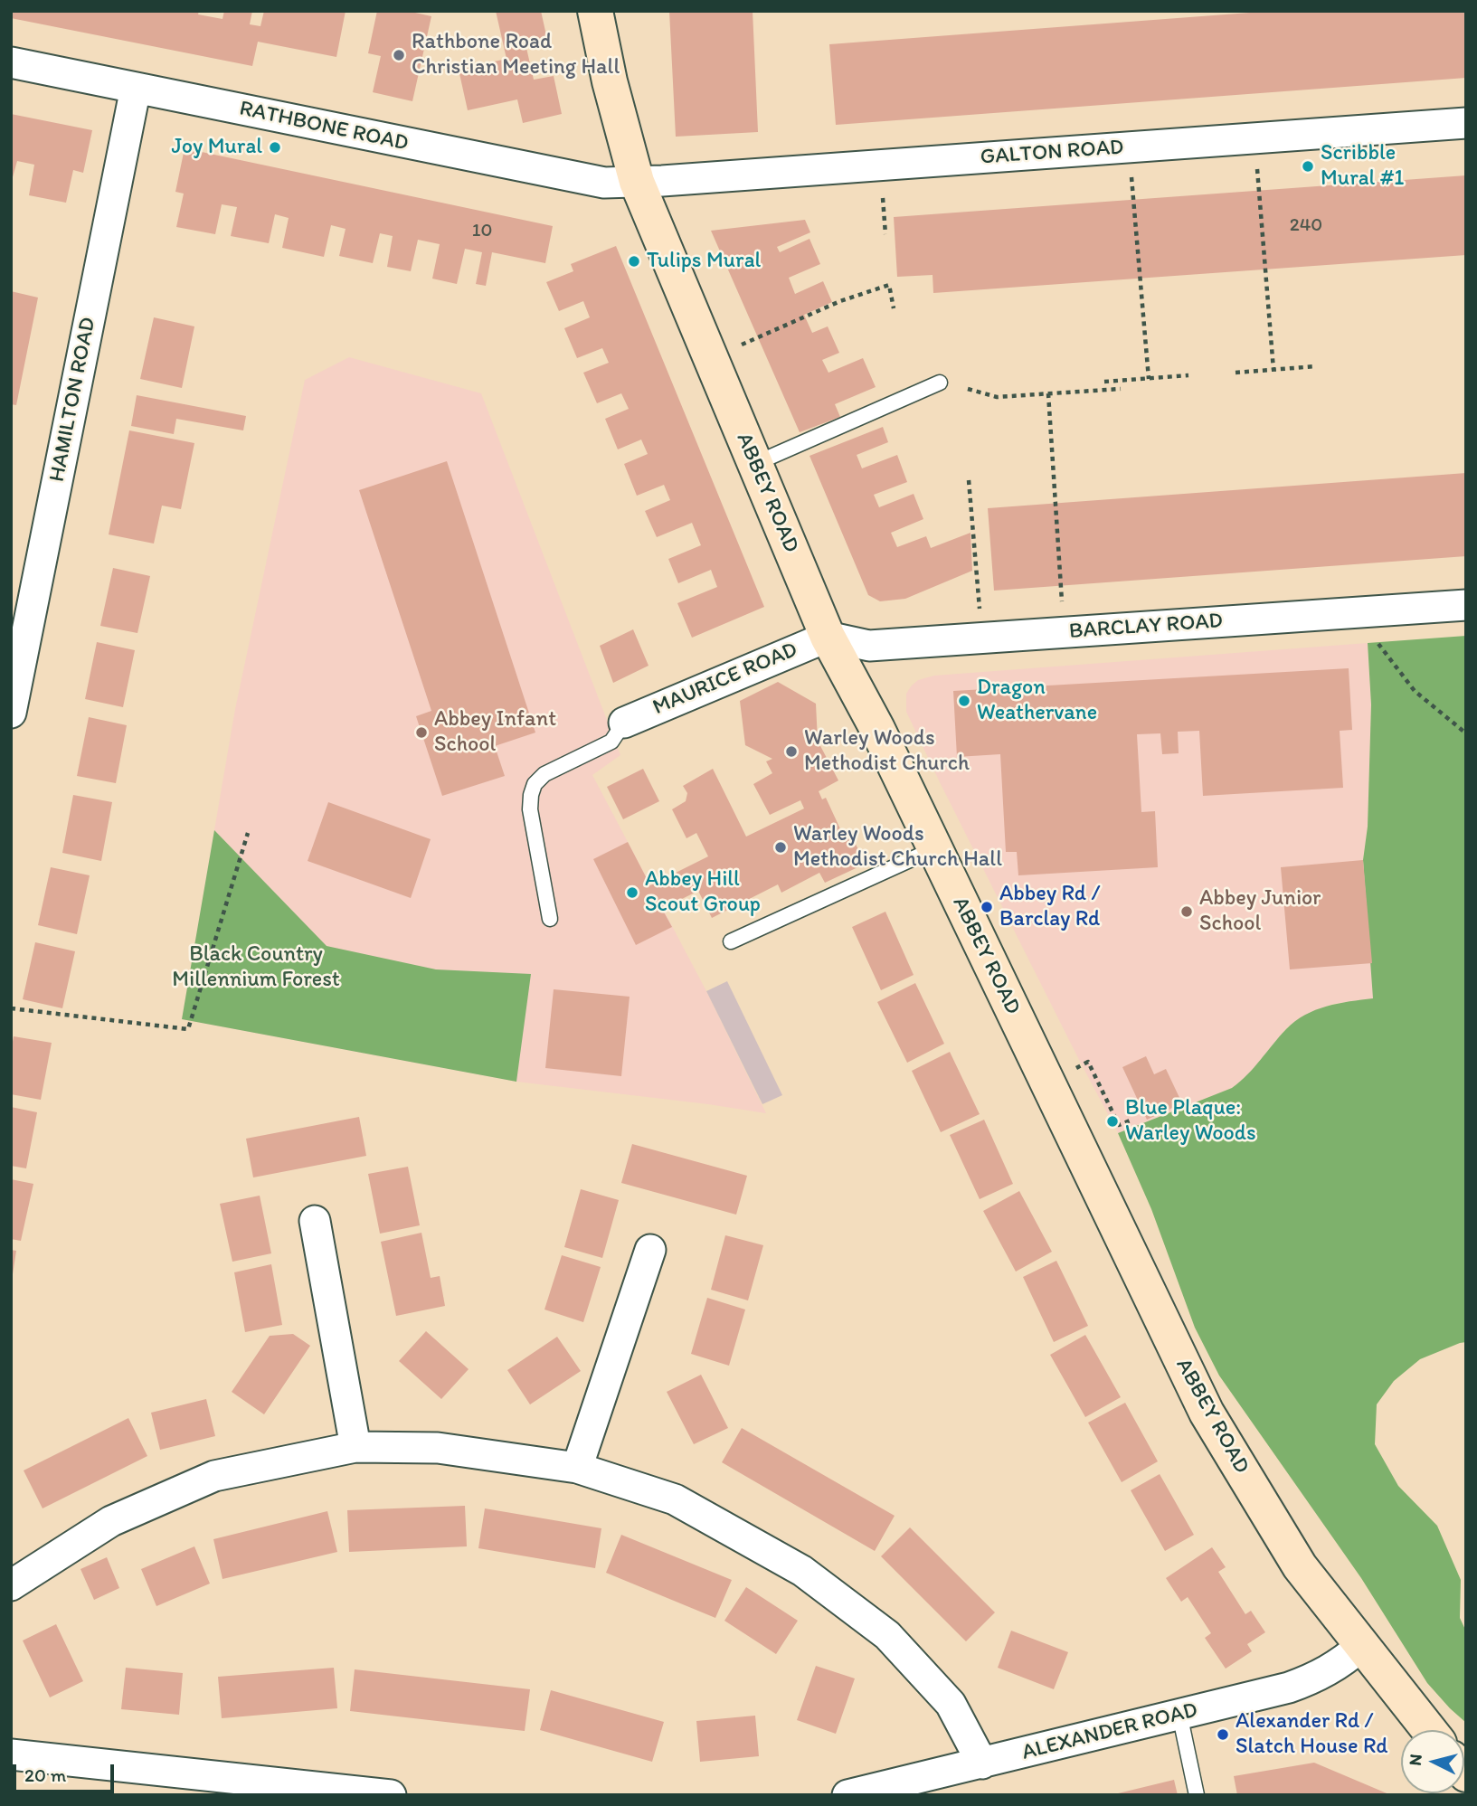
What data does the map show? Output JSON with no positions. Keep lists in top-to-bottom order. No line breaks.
{"streets":{"street":["RATHBONE ROAD","GALTON ROAD","HAMILTON ROAD","ABBEY ROAD","BARCLAY ROAD","MAURICE ROAD","ALEXANDER ROAD"]},"crossings":[["RATHBONE ROAD","GALTON ROAD"],["RATHBONE ROAD","HAMILTON ROAD"],["RATHBONE ROAD","ABBEY ROAD"],["GALTON ROAD","ABBEY ROAD"],["ABBEY ROAD","BARCLAY ROAD"],["ABBEY ROAD","MAURICE ROAD"],["ABBEY ROAD","ALEXANDER ROAD"],["BARCLAY ROAD","MAURICE ROAD"]],"parks":["Black Country Millennium Forest"],"places":["Rathbone Road Christian Meeting Hall","Joy Mural","Scribble Mural #1","Tulips Mural","Dragon Weathervane","Abbey Infant School","Warley Woods Methodist Church","Warley Woods Methodist Church Hall","Abbey Hill Scout Group","Abbey Rd / Barclay Rd","Abbey Junior School","Blue Plaque: Warley Woods","Alexander Rd / Slatch House Rd"],"house_numbers":["240","10"],"scale_bar":"20 m","north":"left"}
